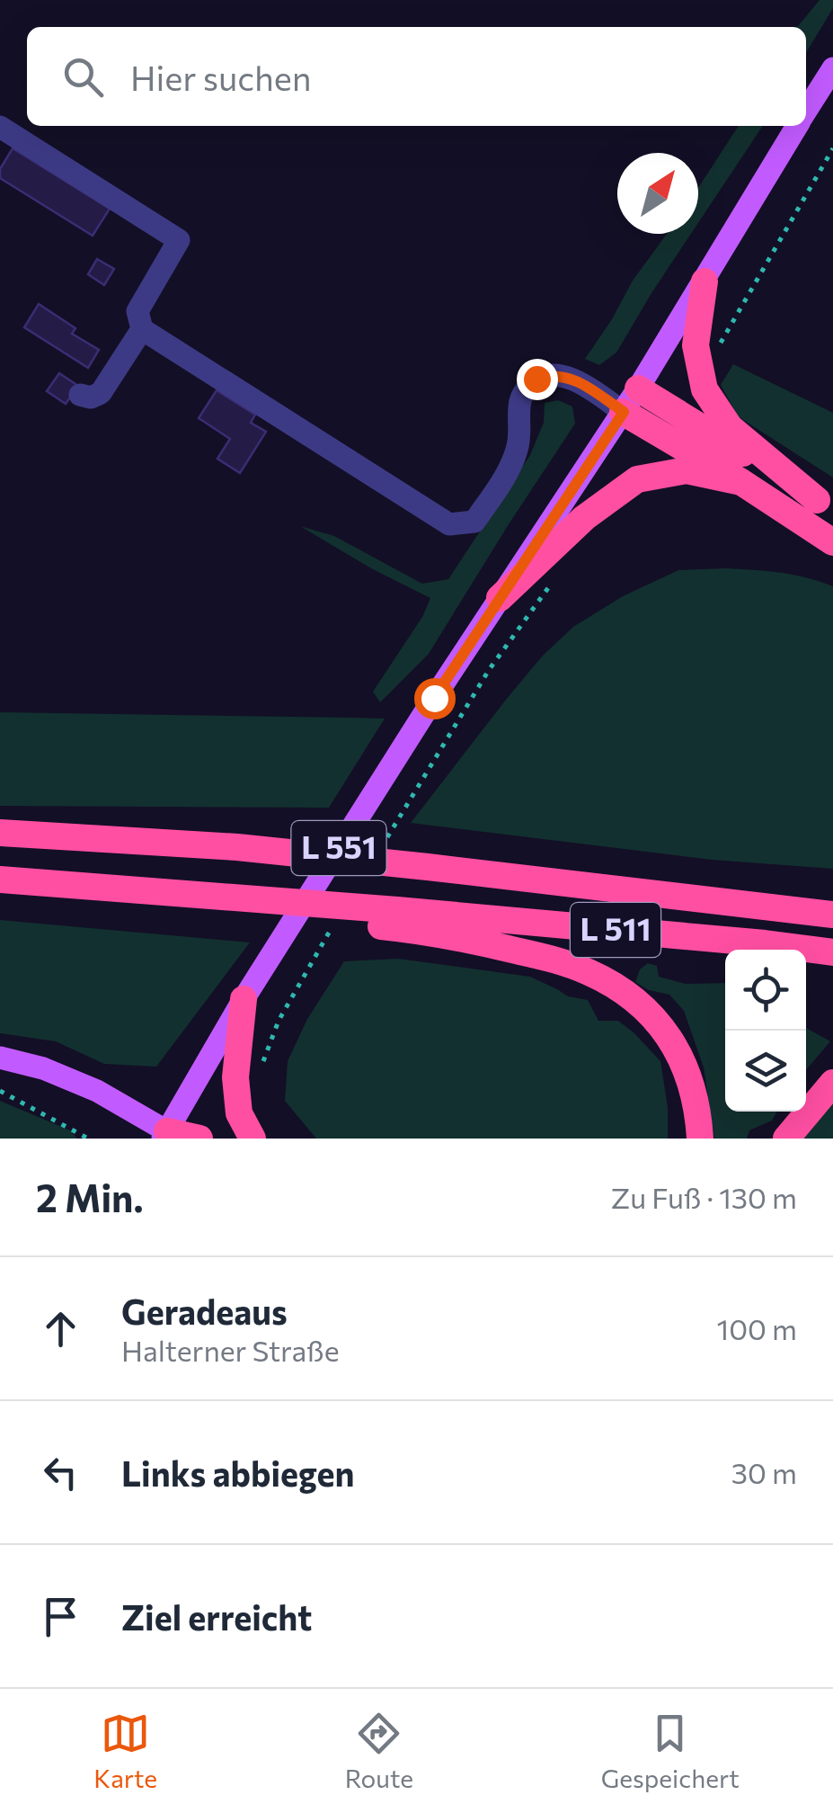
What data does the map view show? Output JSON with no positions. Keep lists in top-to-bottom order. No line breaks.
{"streets":{"highway":["L 511"],"main road":["L 551"]},"north":"top right","page":{"search":"Hier suchen","heading":["2 Min.","Zu Fuß · 130 m"],"list":[["Geradeaus","Halterner Straße","100 m"],["Links abbiegen","30 m"],"Ziel erreicht"],"nav":["Karte","Route","Gespeichert"]}}
